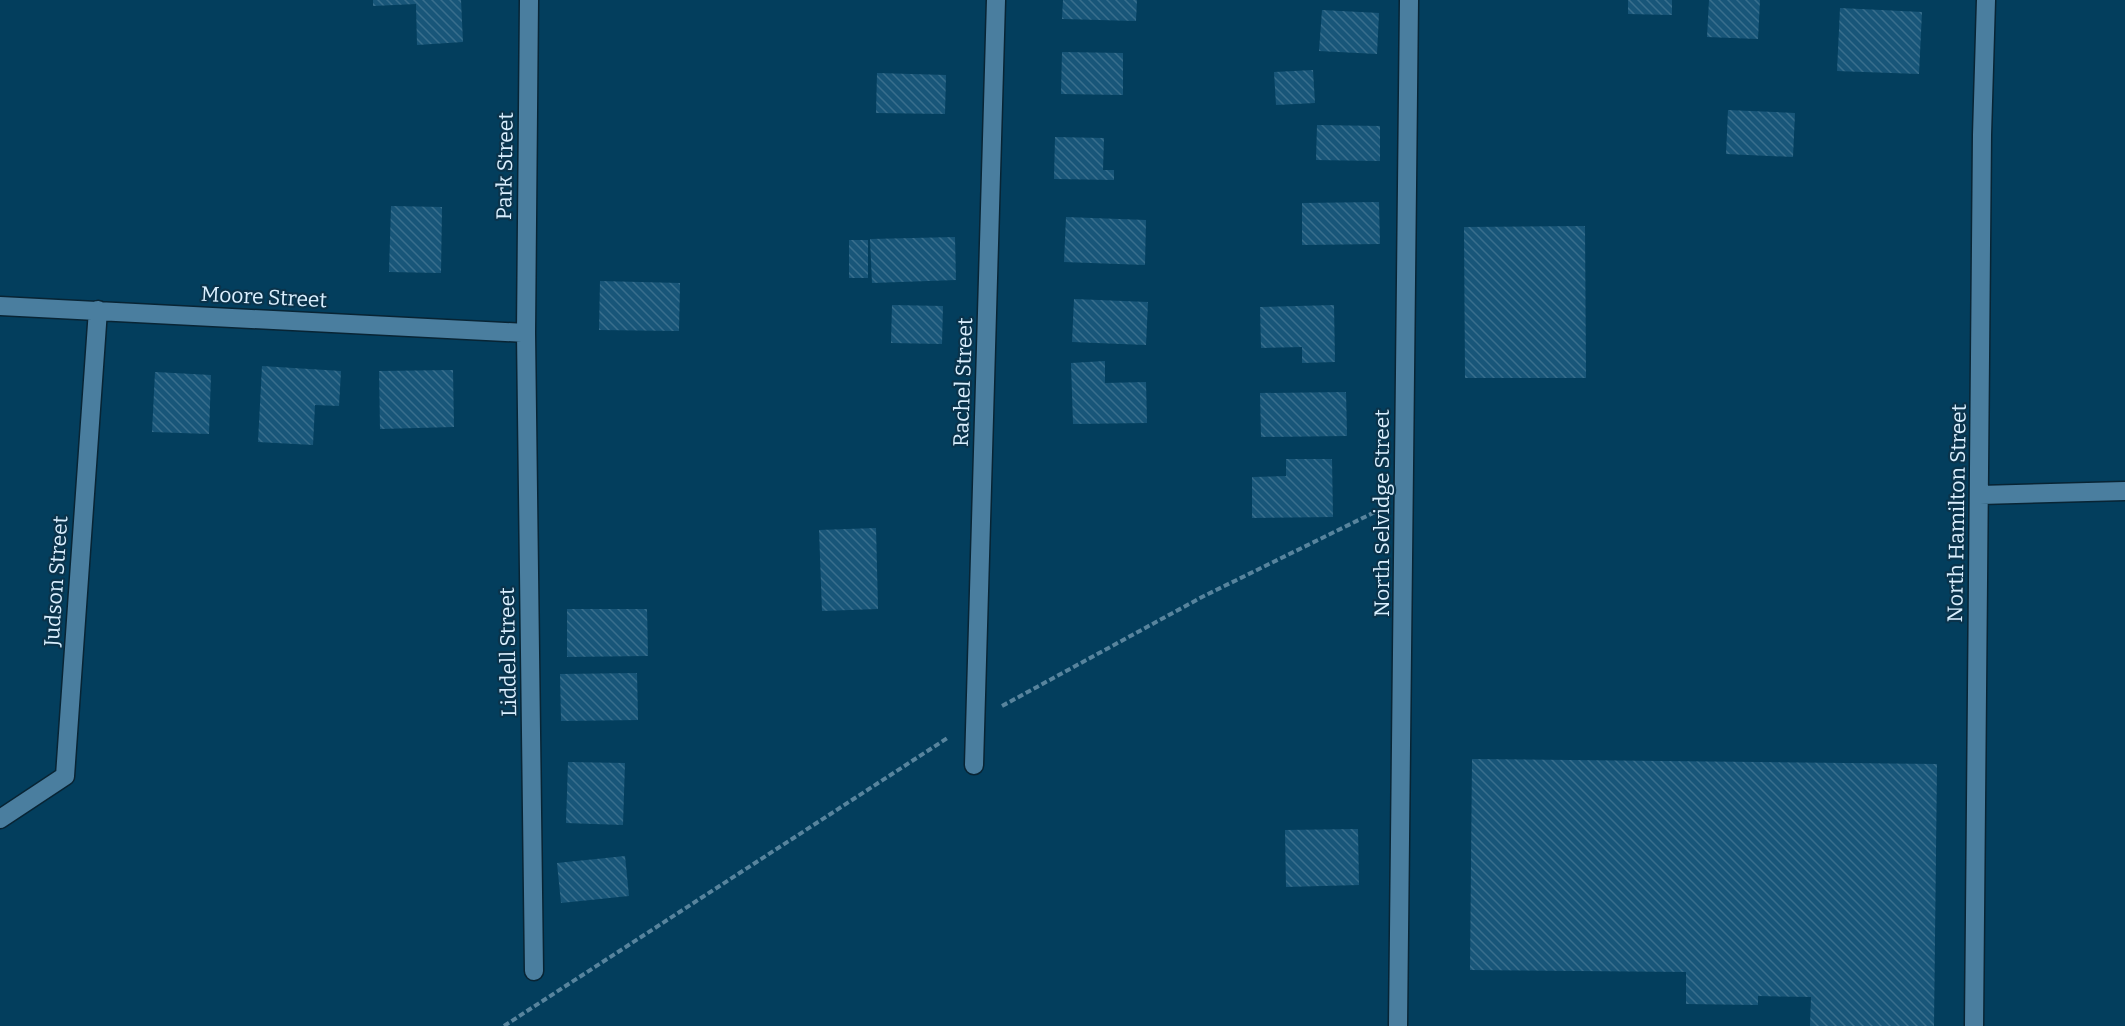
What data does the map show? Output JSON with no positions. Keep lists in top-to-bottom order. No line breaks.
{"streets":{"street":["Park Street","Moore Street","Rachel Street","North Selvidge Street","North Hamilton Street","Judson Street","Liddell Street"]},"crossings":[["Park Street","Moore Street"],["Park Street","Liddell Street"],["Moore Street","Judson Street"],["Moore Street","Liddell Street"]]}
